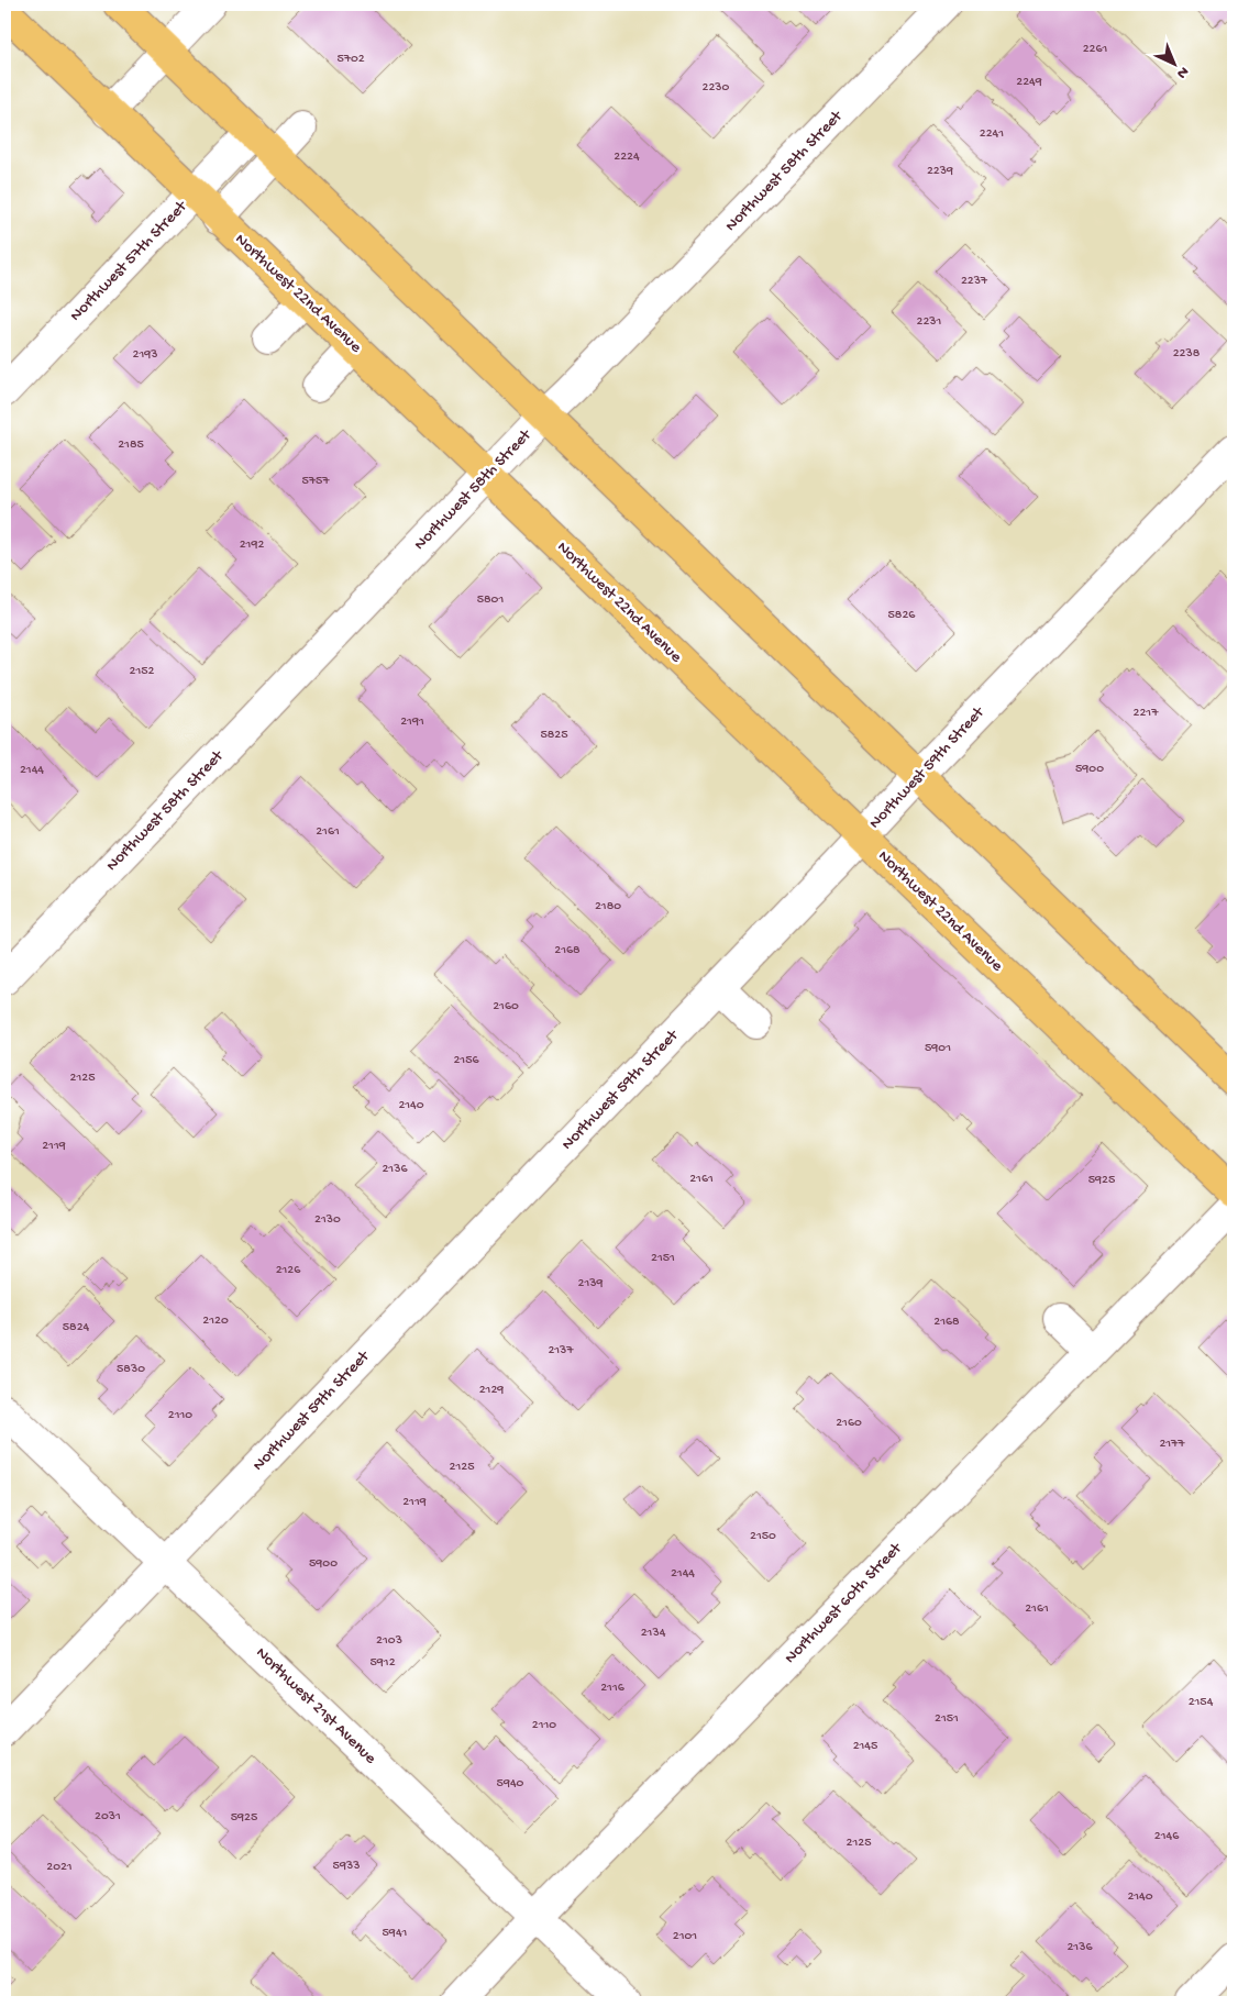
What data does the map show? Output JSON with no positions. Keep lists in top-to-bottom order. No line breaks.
{"streets":{"main road":["Northwest 22nd Avenue"],"street":["Northwest 58th Street","Northwest 57th Street","Northwest 59th Street","Northwest 60th Street","Northwest 21st Avenue"]},"crossings":[["Northwest 58th Street","Northwest 22nd Avenue"],["Northwest 57th Street","Northwest 22nd Avenue"],["Northwest 22nd Avenue","Northwest 59th Street"],["Northwest 59th Street","Northwest 21st Avenue"],["Northwest 60th Street","Northwest 21st Avenue"]],"house_numbers":["2261","5702","2249","2230","2241","2224","2239","2237","2231","2238","2193","2185","5757","2192","5801","5826","2152","2217","2191","5825","5900","2144","2161","2180","2168","2160","5901","2156","2125","2140","2119","2136","2161","5925","2130","2151","2126","2139","2120","2168","5824","2137","5830","2129","2110","2160","2177","2125","2119","2150","5900","2144","2161","2134","2103","5912","2116","2154","2151","2110","2145","5940","2031","5925","2146","2125","5933","2021","2140","5941","2101","2136"],"north":"bottom right"}
